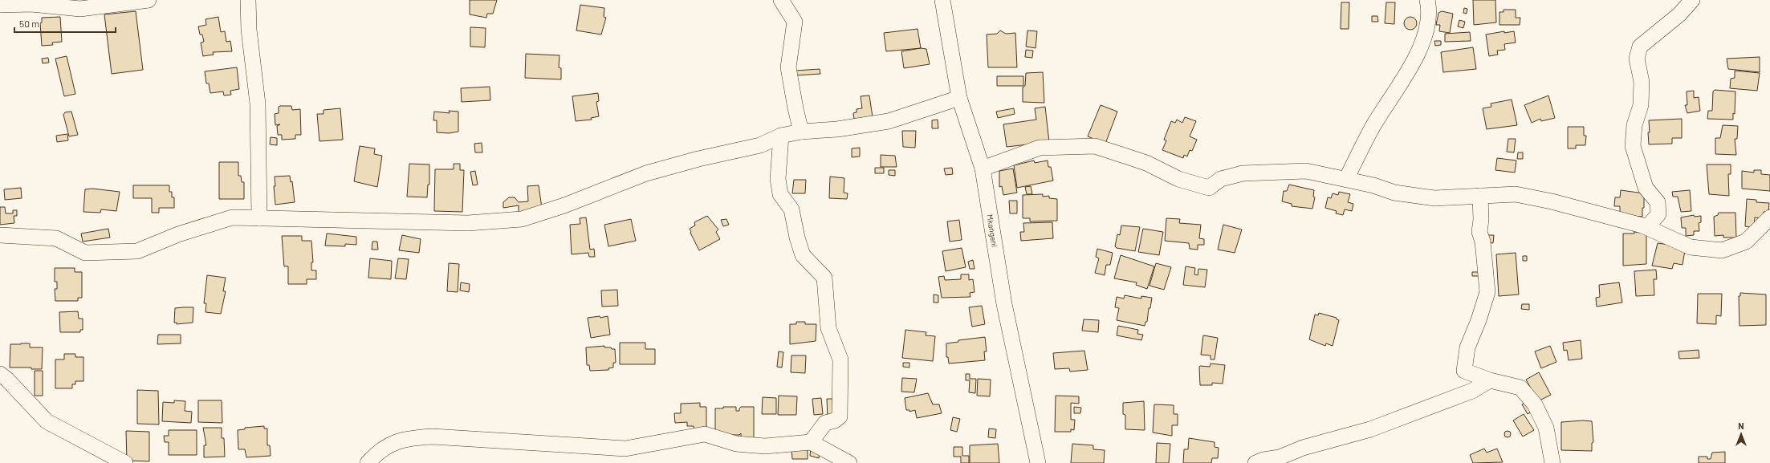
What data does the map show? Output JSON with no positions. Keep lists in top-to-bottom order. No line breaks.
{"streets":{"street":["Mkangeni"]},"scale_bar":"50 m","north":"top"}
